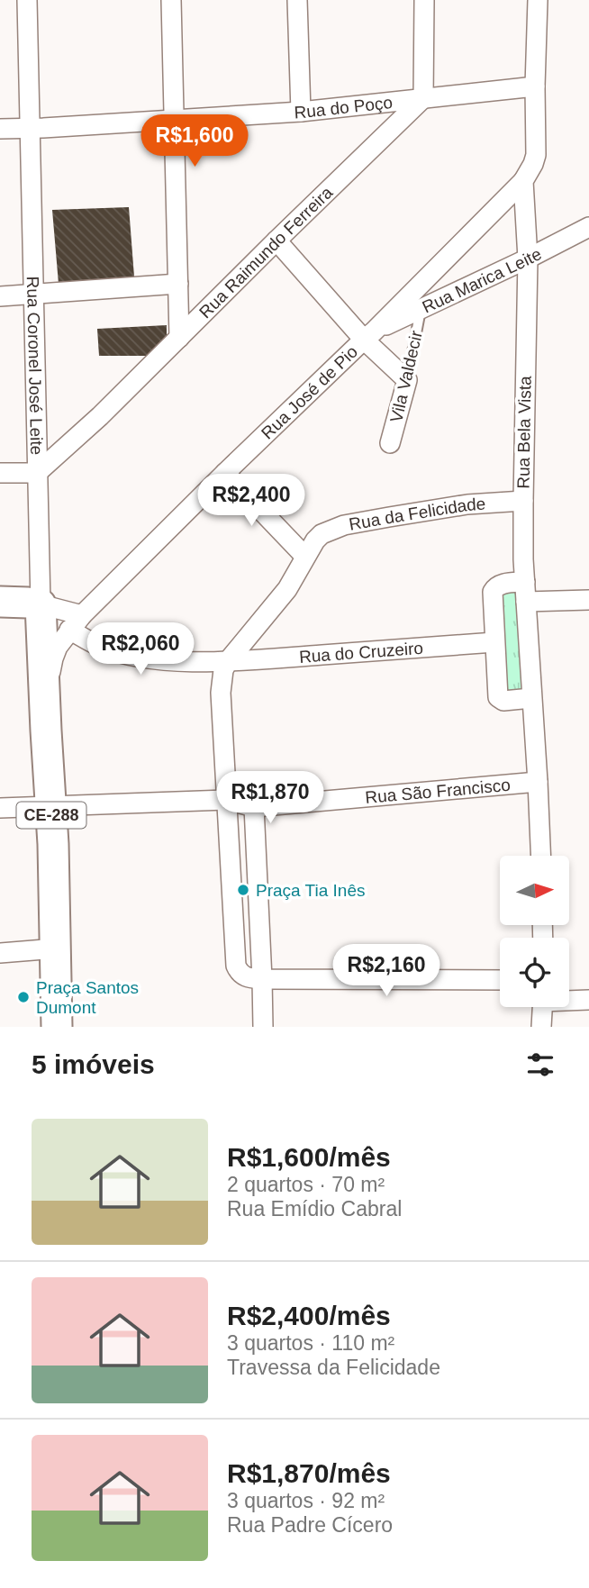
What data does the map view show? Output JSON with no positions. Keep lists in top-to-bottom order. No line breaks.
{"streets":{"main road":["Rua Coronel José Leite","CE-288"],"street":["Rua do Poço","Rua Raimundo Ferreira","Rua Marica Leite","Vila Valdecir","Rua José de Pio","Rua Bela Vista","Rua da Felicidade","Rua do Cruzeiro","Rua São Francisco"]},"crossings":[["Rua do Poço","Rua Raimundo Ferreira"],["Rua do Poço","Rua Coronel José Leite"],["Rua do Poço","Rua Bela Vista"],["Rua Raimundo Ferreira","Rua Coronel José Leite"],["Rua Marica Leite","Vila Valdecir"],["Rua Marica Leite","Rua José de Pio"],["Rua Marica Leite","Rua Bela Vista"],["Rua Coronel José Leite","Rua José de Pio"],["Rua Coronel José Leite","Rua do Cruzeiro"],["Rua Coronel José Leite","Rua São Francisco"],["Rua José de Pio","Rua Bela Vista"],["Rua José de Pio","Rua do Cruzeiro"],["Rua Bela Vista","Rua da Felicidade"],["Rua Bela Vista","Rua São Francisco"],["Rua da Felicidade","Rua do Cruzeiro"]],"places":["Praça Tia Inês","Praça Santos Dumont"],"north":"right","page":{"price":["R$1,600","R$2,400","R$2,060","R$1,870","R$2,160"],"heading":"5 imóveis","list":[{"name":"R$1,600/mês","note":"2 quartos · 70 m² · Rua Emídio Cabral"},{"name":"R$2,400/mês","note":"3 quartos · 110 m² · Travessa da Felicidade"},{"name":"R$1,870/mês","note":"3 quartos · 92 m² · Rua Padre Cícero"}]}}
